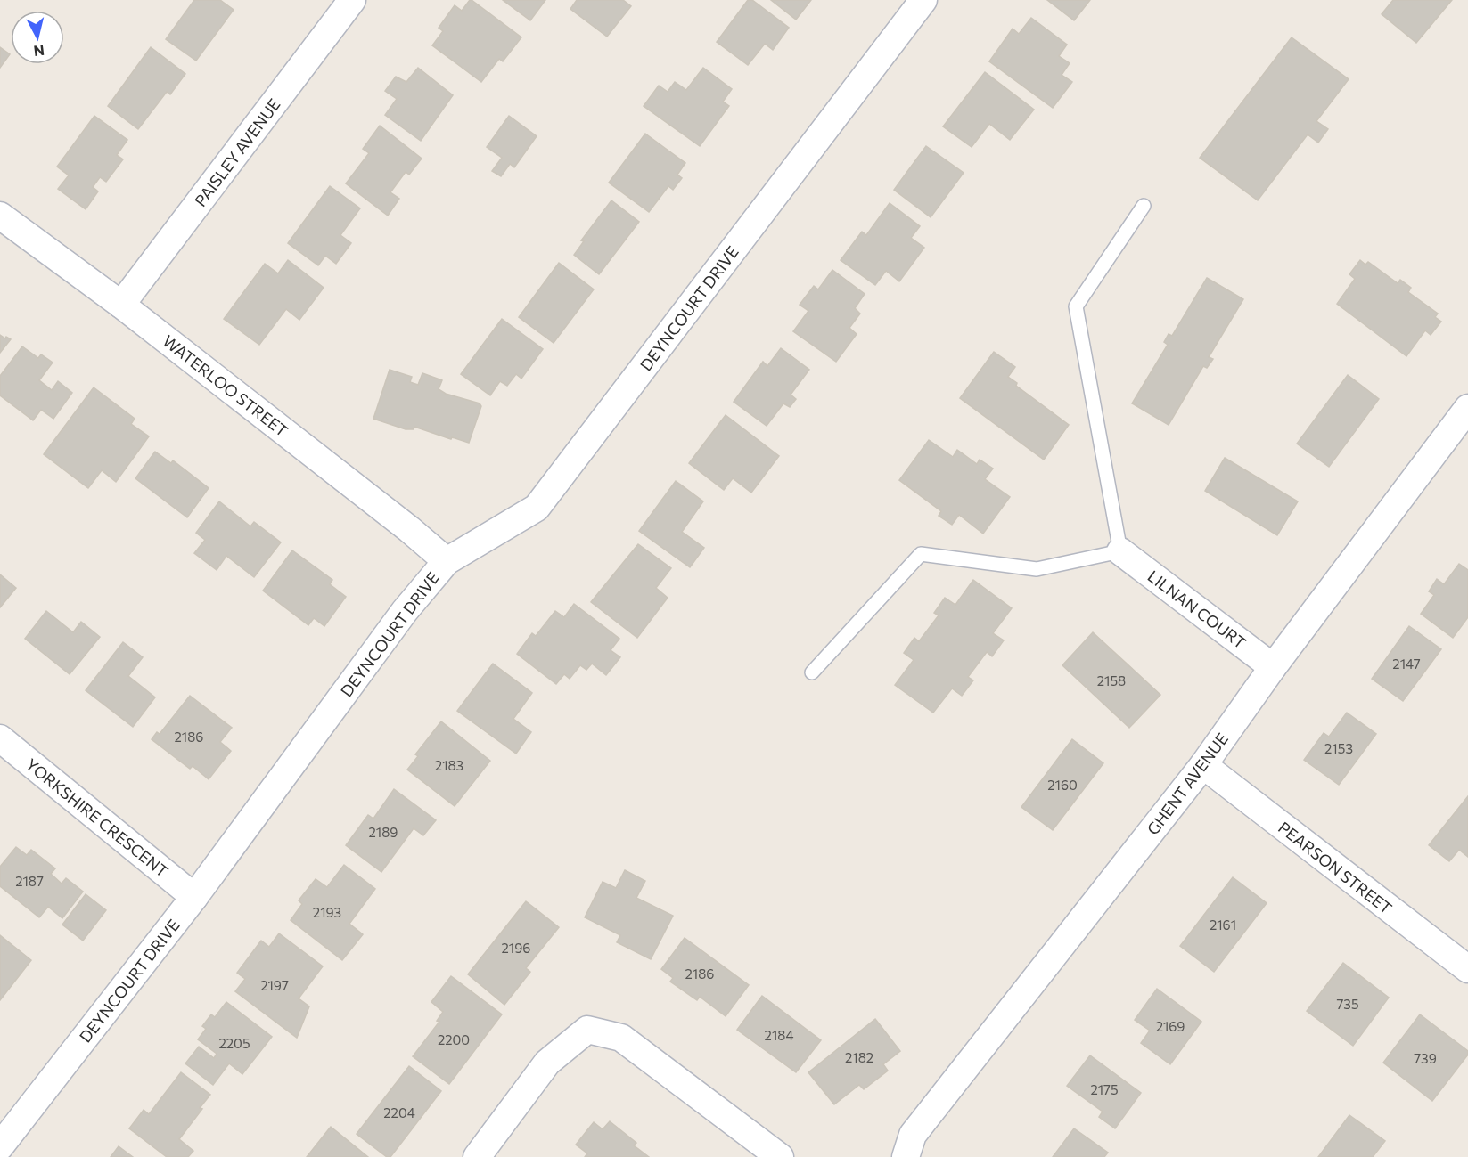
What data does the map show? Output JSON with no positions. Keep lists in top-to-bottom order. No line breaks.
{"streets":{"street":["PAISLEY AVENUE","DEYNCOURT DRIVE","WATERLOO STREET","LILNAN COURT","GHENT AVENUE","YORKSHIRE CRESCENT","PEARSON STREET"]},"crossings":[["PAISLEY AVENUE","WATERLOO STREET"],["DEYNCOURT DRIVE","WATERLOO STREET"],["DEYNCOURT DRIVE","YORKSHIRE CRESCENT"],["LILNAN COURT","GHENT AVENUE"],["GHENT AVENUE","PEARSON STREET"]],"house_numbers":["2147","2158","2186","2153","2183","2160","2189","2187","2193","2161","2196","2186","2197","735","2169","2184","2200","2205","2182","739","2175","2204"],"north":"bottom"}
